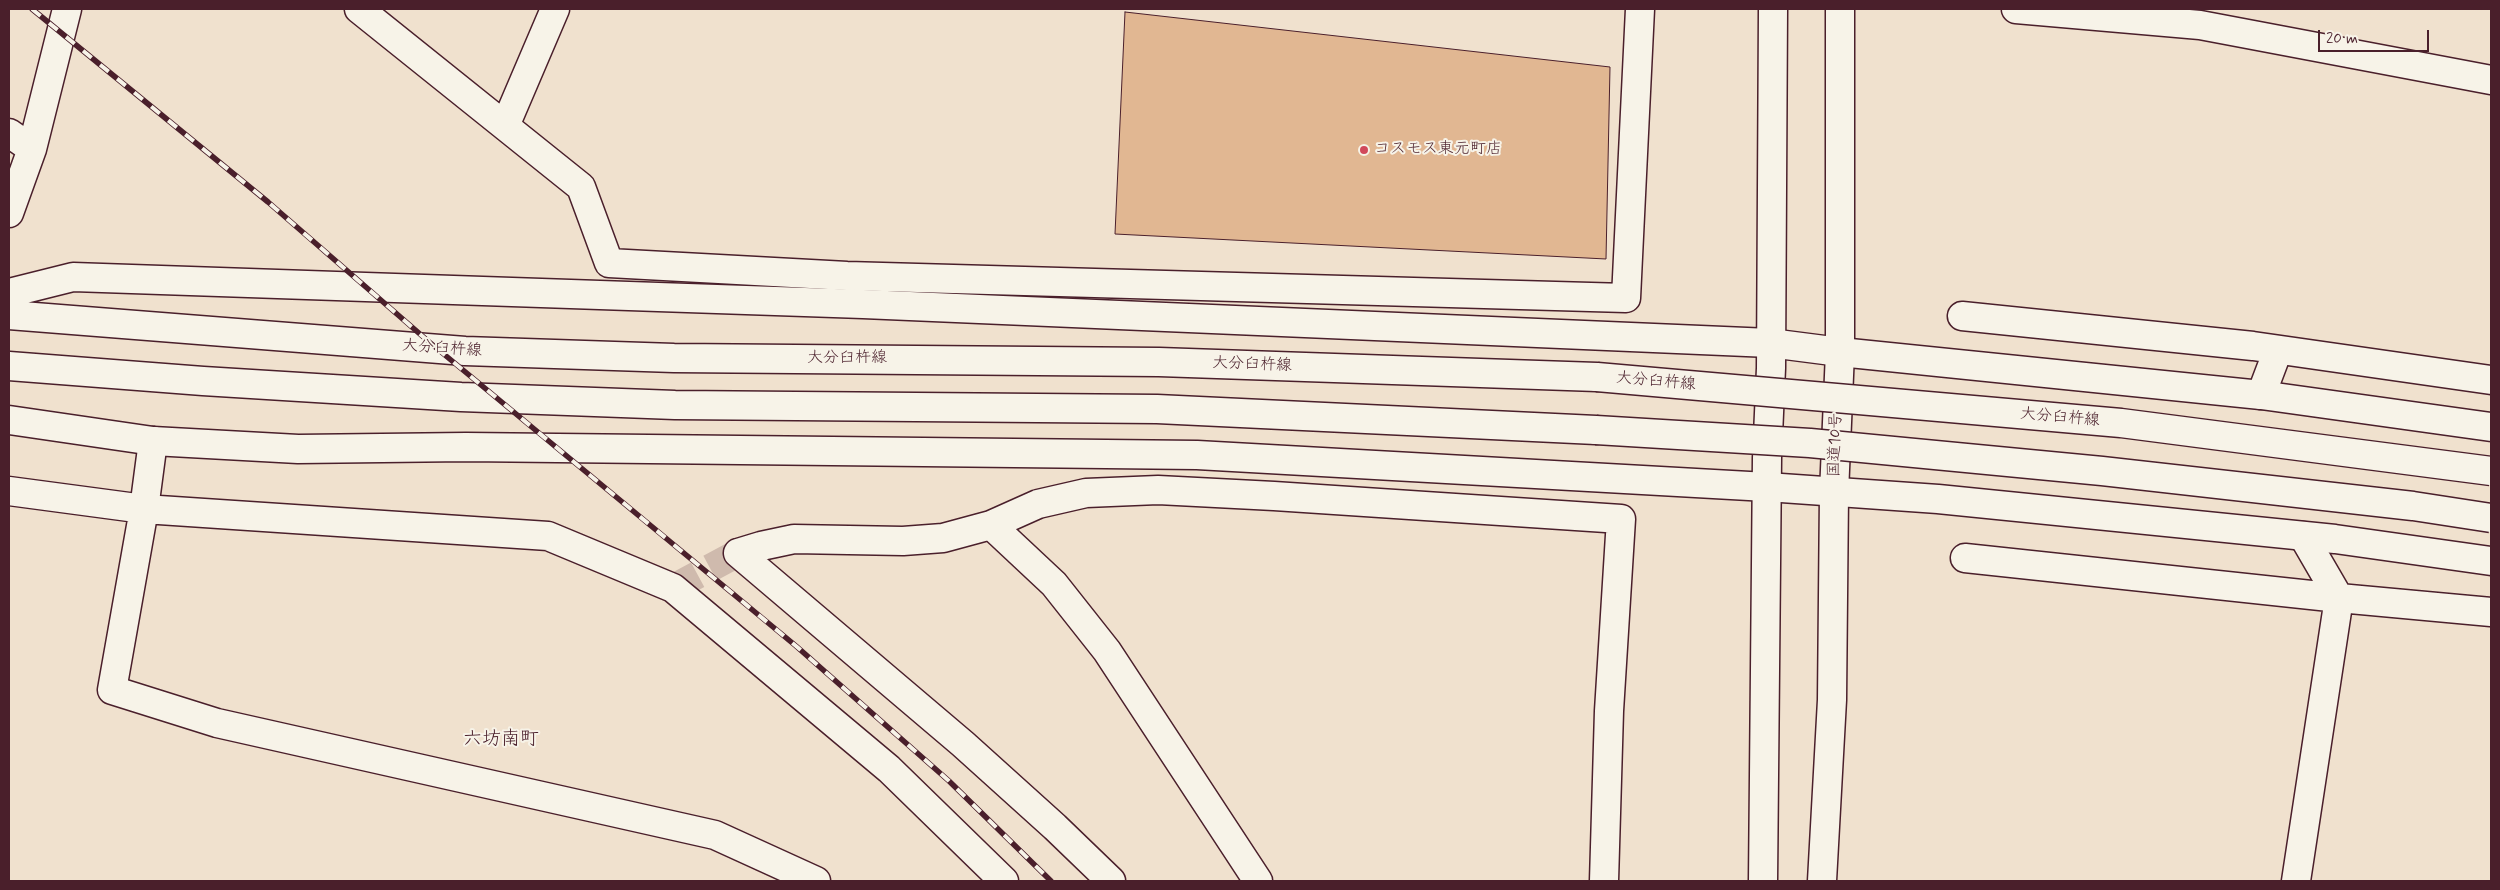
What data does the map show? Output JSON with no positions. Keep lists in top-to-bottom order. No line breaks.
{"streets":{"main road":["大分臼杵線","国道10号"]},"districts":["六坊南町"],"places":["コスモス東元町店"],"scale_bar":"20 m"}
